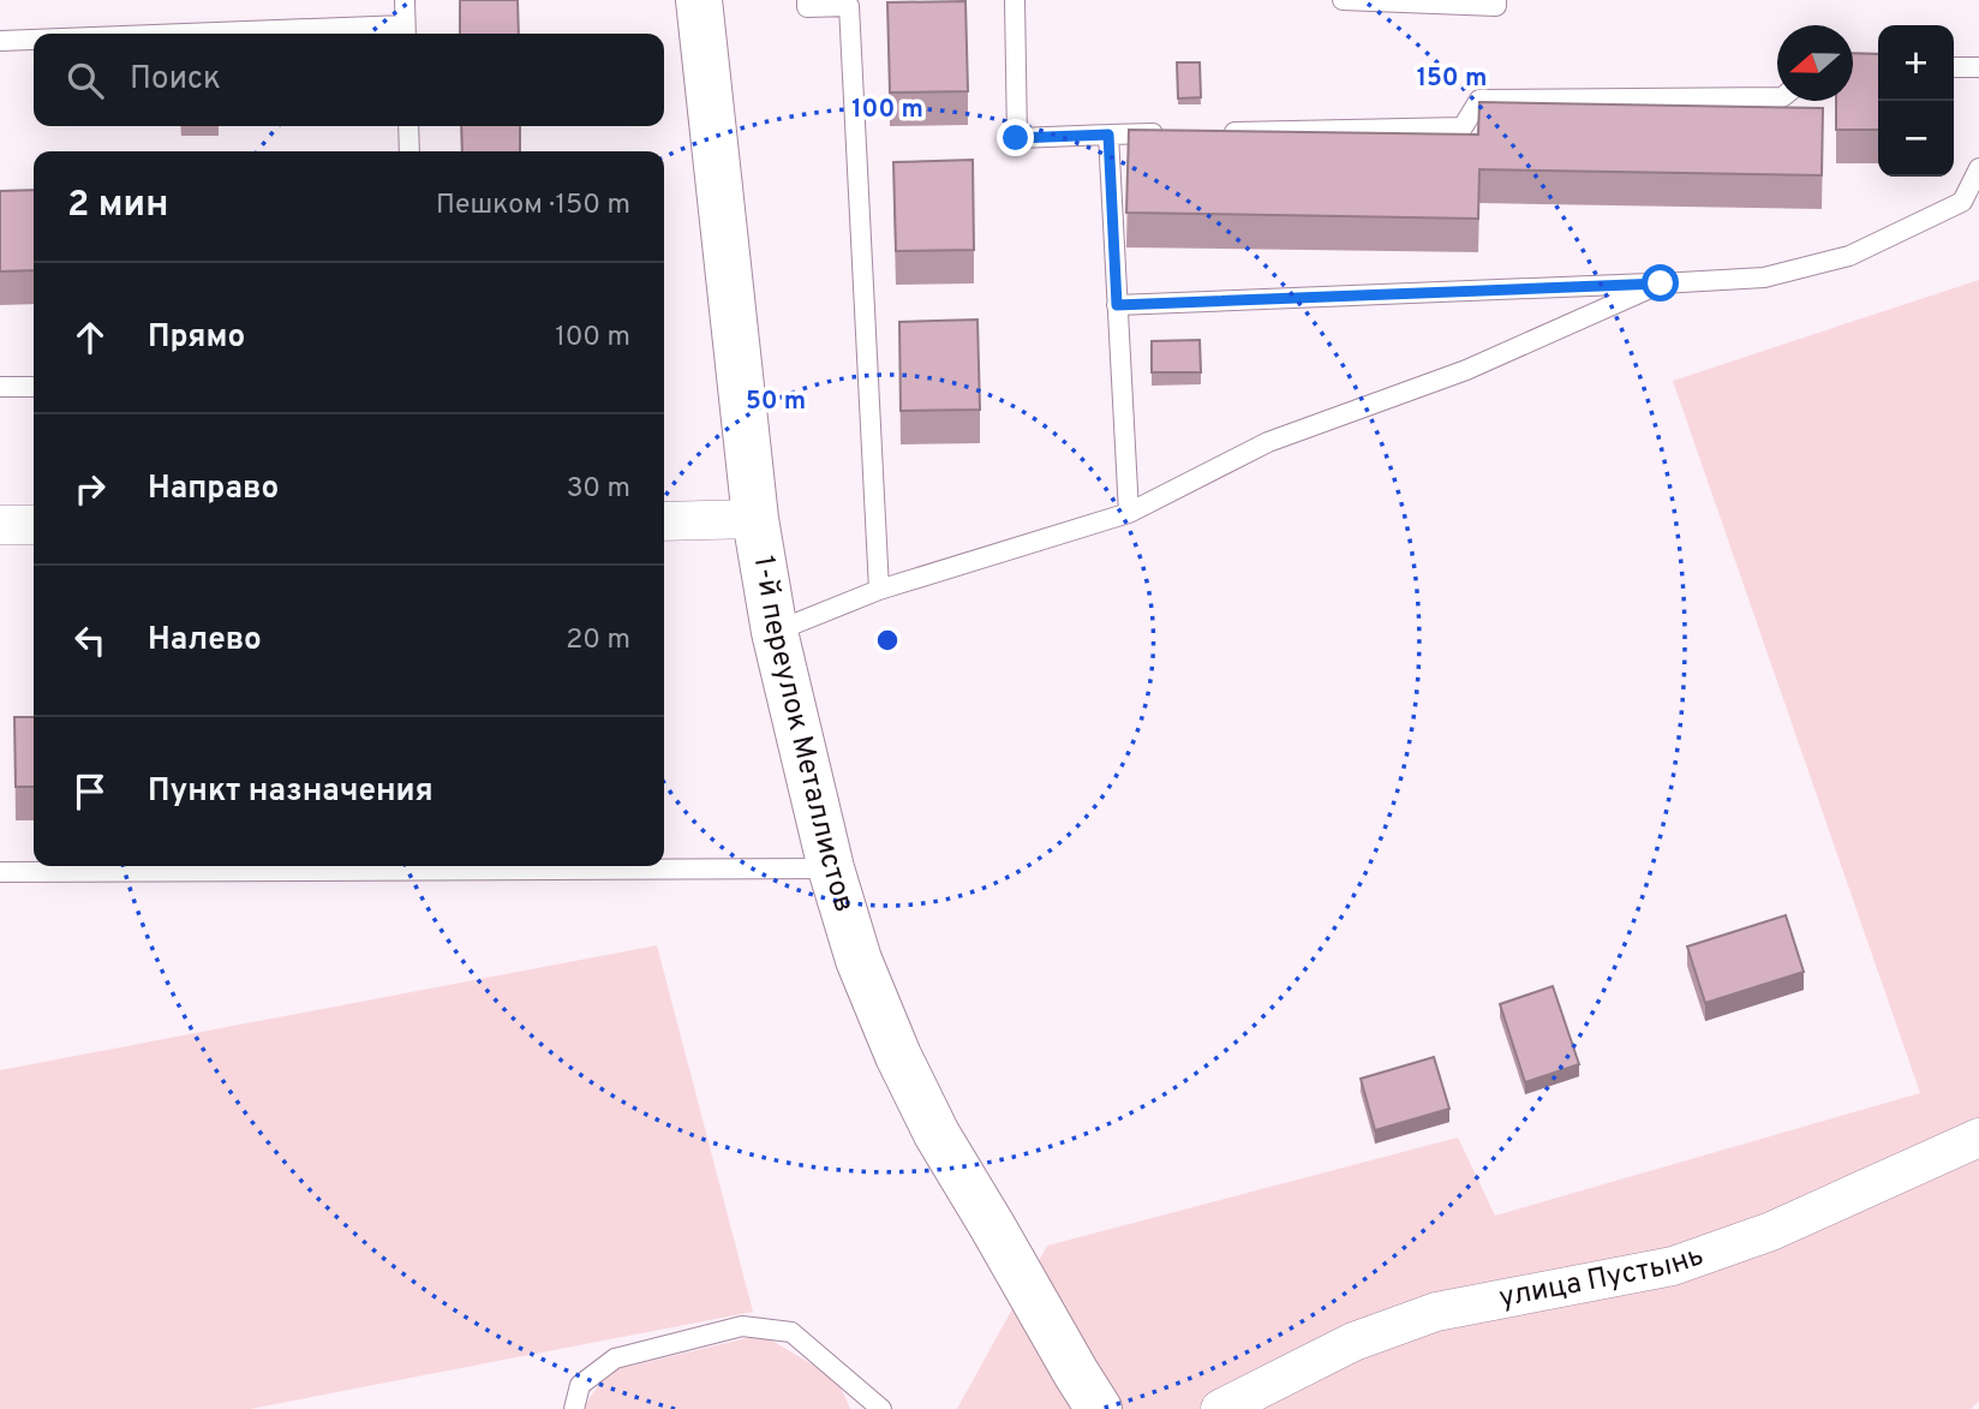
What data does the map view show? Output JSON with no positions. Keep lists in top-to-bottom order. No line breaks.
{"streets":{"street":["1-й переулок Металлистов","улица Пустынь"]},"north":"left","page":{"map_buttons":["+","−"],"search":"Поиск","heading":["2 мин","Пешком · 150 m"],"list":[["Прямо","100 m"],["Направо","30 m"],["Налево","20 m"],"Пункт назначения"]},"rings":["150 m","100 m","50 m"]}
